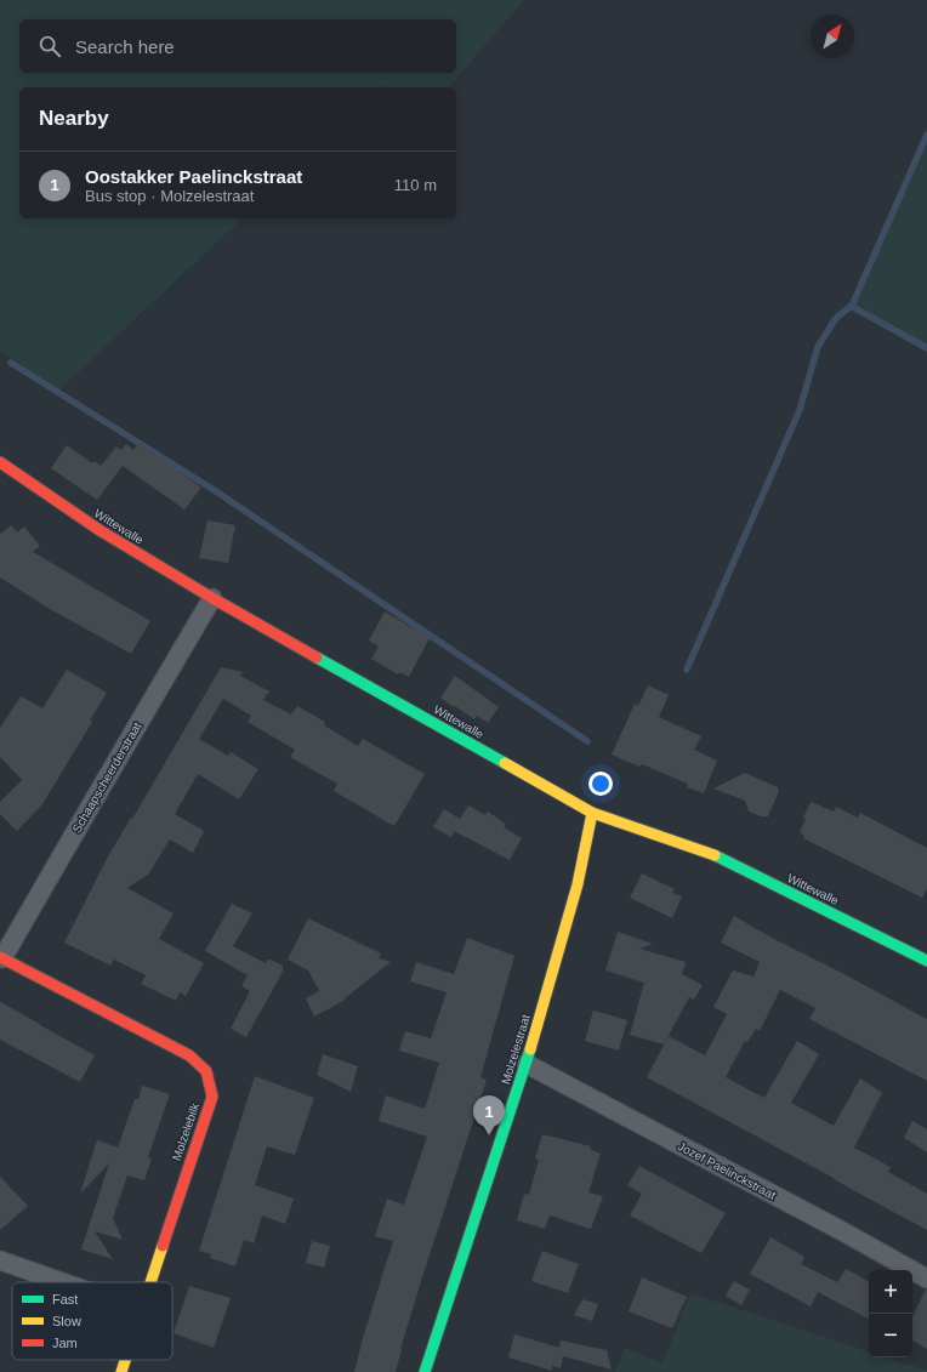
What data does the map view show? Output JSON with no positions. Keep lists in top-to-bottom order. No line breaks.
{"streets":{"street":["Wittewalle","Schaapscheerderstraat","Molzelestraat","Molzelebilk","Jozef Paelinckstraat"]},"crossings":[["Wittewalle","Schaapscheerderstraat"],["Wittewalle","Molzelestraat"],["Schaapscheerderstraat","Molzelebilk"],["Molzelestraat","Jozef Paelinckstraat"]],"legend":["Fast","Slow","Jam"],"north":"top right","page":{"search":"Search here","heading":"Nearby","list":[{"mark":"1","name":"Oostakker Paelinckstraat","note":"Bus stop · Molzelestraat","value":"110 m"}],"pins":"1","map_buttons":["+","−"]}}
